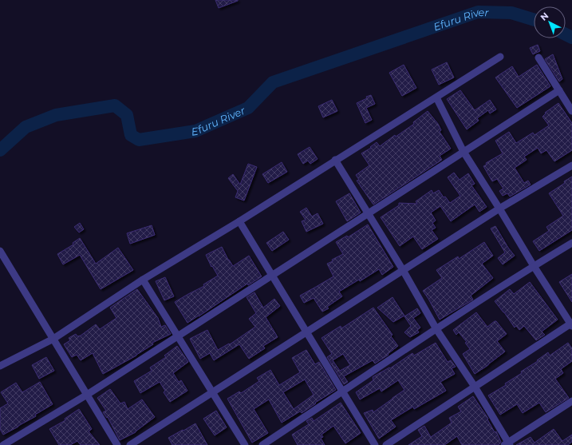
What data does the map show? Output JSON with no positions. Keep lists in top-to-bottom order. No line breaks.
{"water":["Efuru River"],"north":"top left"}
